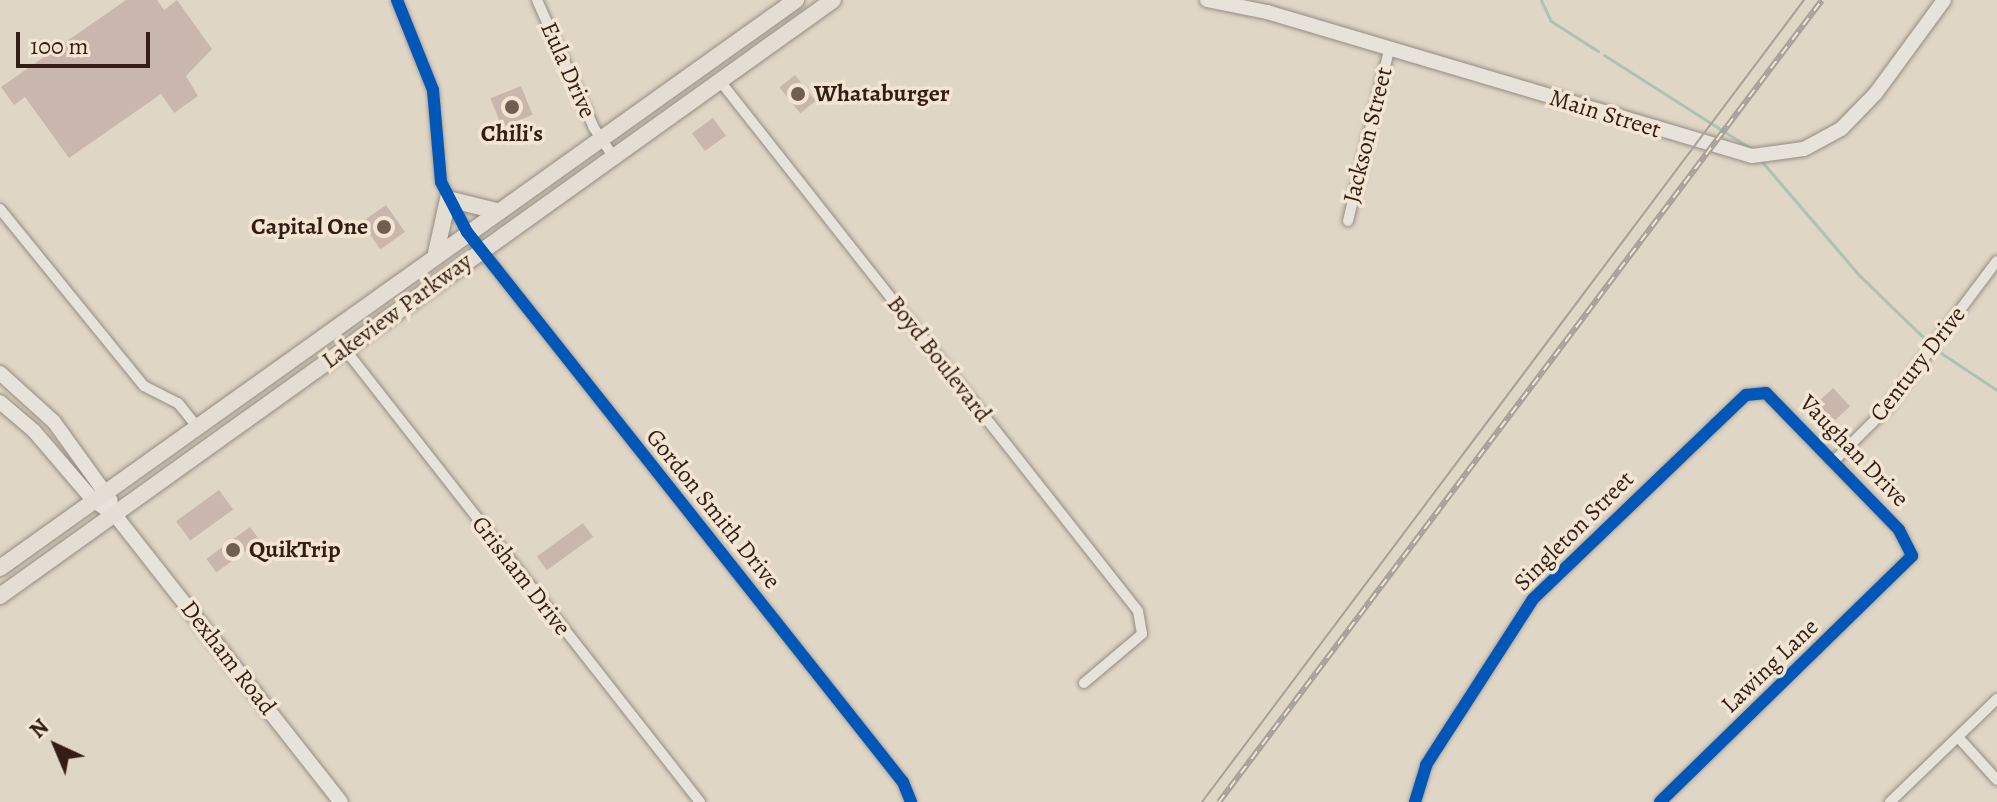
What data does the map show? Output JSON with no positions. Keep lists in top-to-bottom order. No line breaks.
{"streets":{"main road":["Lakeview Parkway"],"street":["Eula Drive","Main Street","Jackson Street","Boyd Boulevard","Century Drive","Vaughan Drive","Gordon Smith Drive","Singleton Street","Grisham Drive","Dexham Road","Lawing Lane"]},"crossings":[["Eula Drive","Lakeview Parkway"],["Main Street","Jackson Street"],["Lakeview Parkway","Boyd Boulevard"],["Lakeview Parkway","Gordon Smith Drive"],["Lakeview Parkway","Grisham Drive"],["Lakeview Parkway","Dexham Road"],["Century Drive","Vaughan Drive"],["Vaughan Drive","Singleton Street"],["Vaughan Drive","Lawing Lane"]],"places":["Whataburger","Chili's","Capital One","QuikTrip"],"scale_bar":"100 m","north":"top left"}
